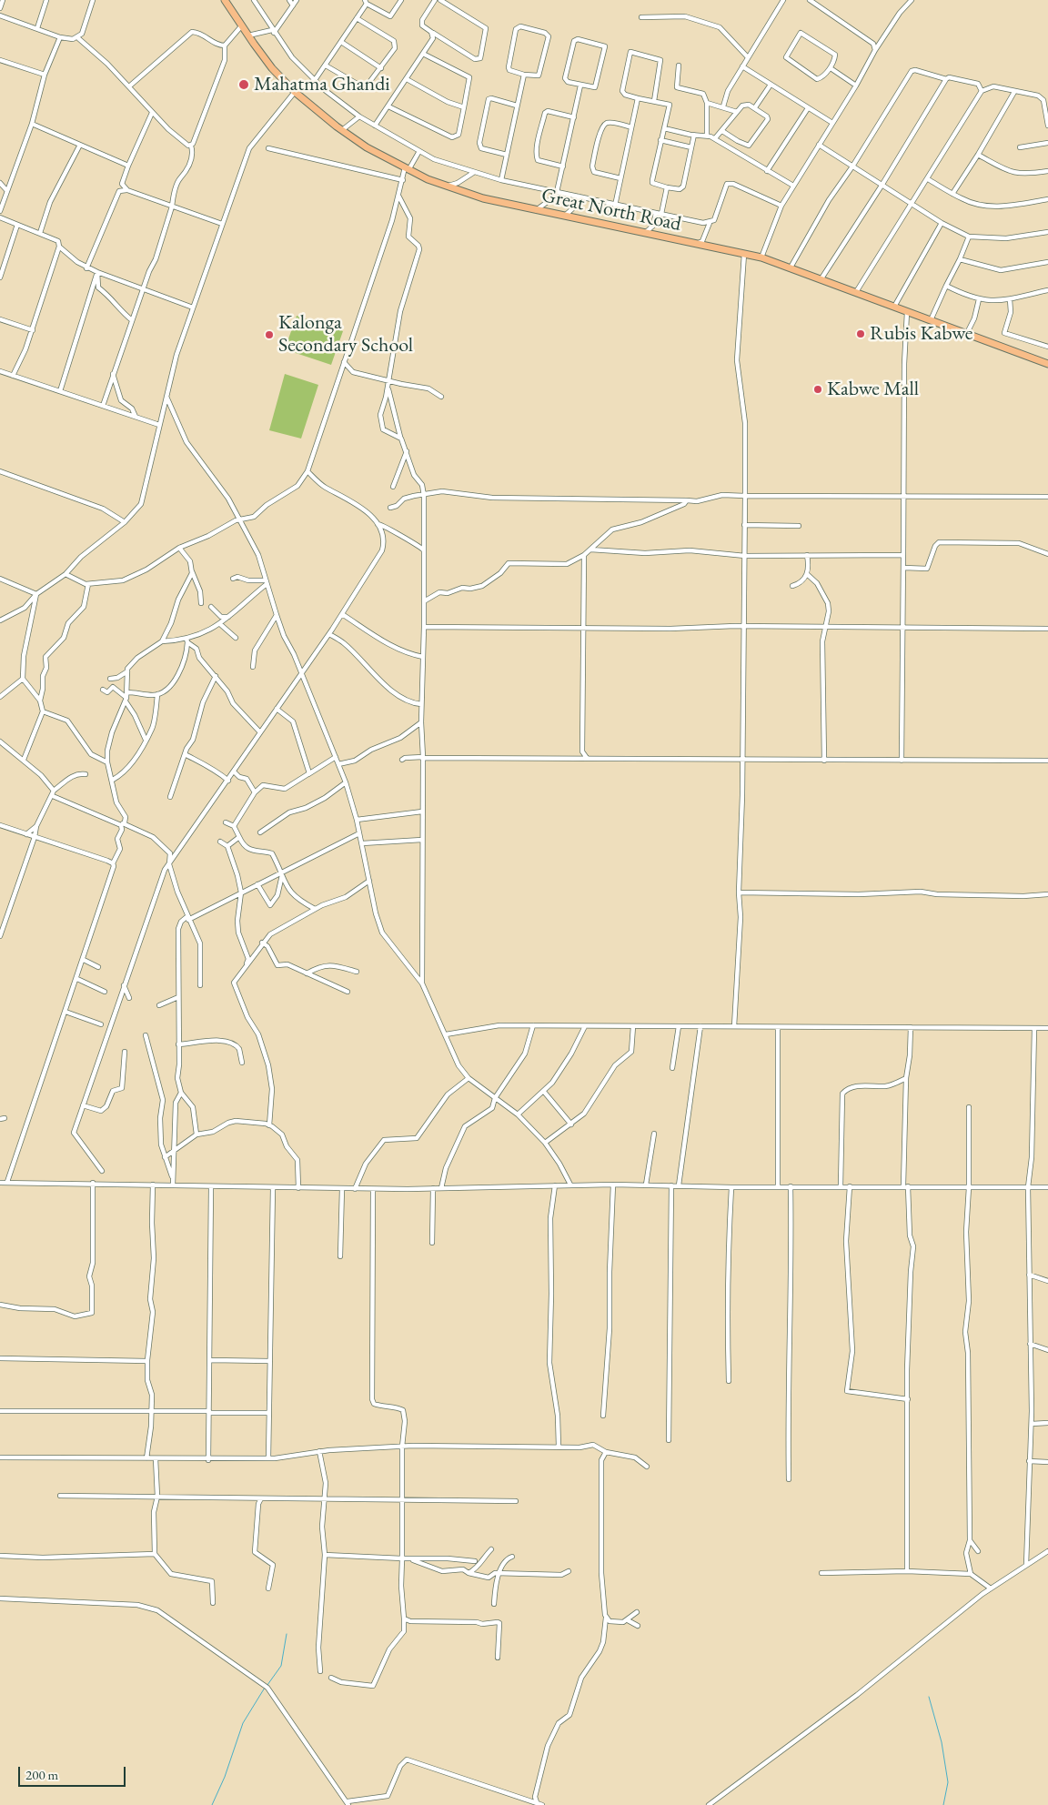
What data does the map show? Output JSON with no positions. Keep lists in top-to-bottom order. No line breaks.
{"streets":{"highway":["Great North Road"]},"places":["Mahatma Ghandi","Rubis Kabwe","Kalonga Secondary School","Kabwe Mall"],"scale_bar":"200 m"}
